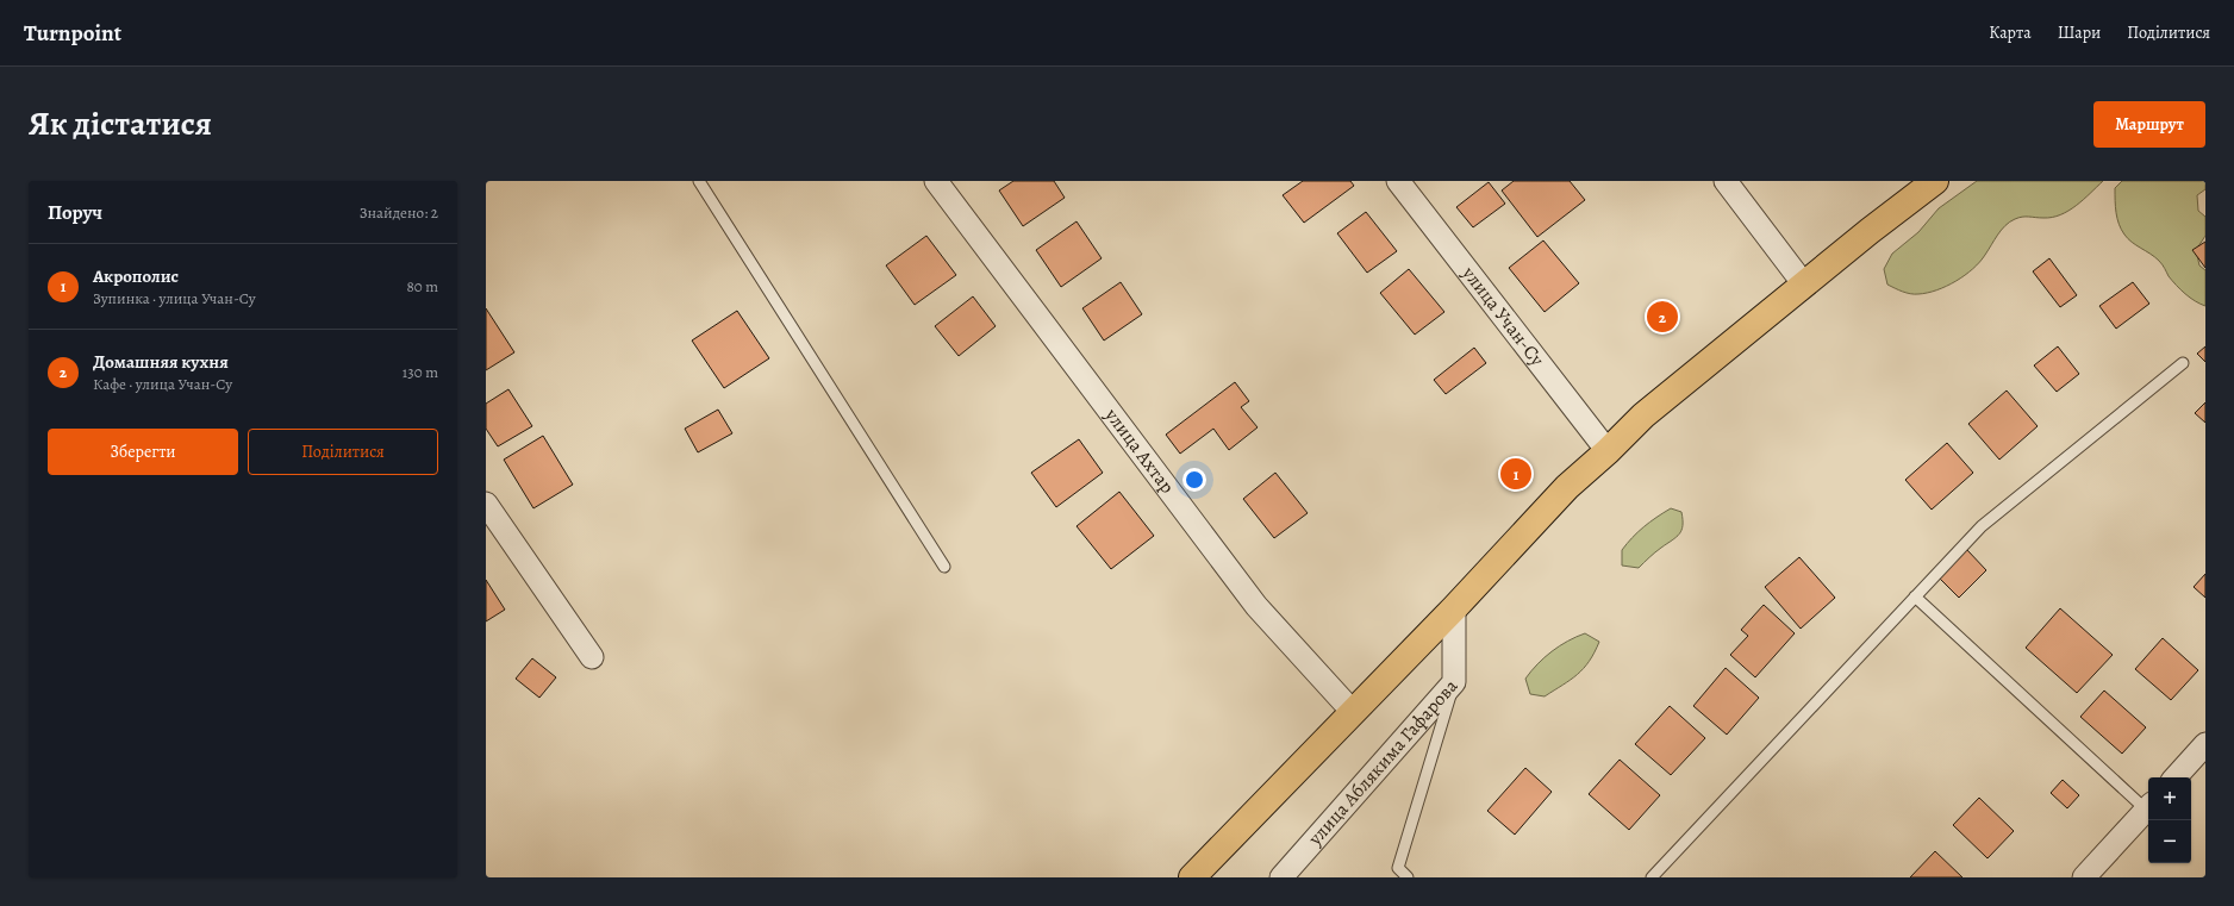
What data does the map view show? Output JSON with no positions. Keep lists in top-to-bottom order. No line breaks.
{"streets":{"street":["улица Учан-Су","улица Ахтар","улица Аблякима Гафарова"]},"page":{"header":"Turnpoint","nav":["Карта","Шари","Поділитися"],"title":"Як дістатися","buttons":["Маршрут",["Зберегти","Поділитися"]],"heading":["Поруч","Знайдено: 2"],"list":[{"mark":"1","name":"Акрополис","note":"Зупинка · улица Учан-Су","value":"80 m"},{"mark":"2","name":"Домашняя кухня","note":"Кафе · улица Учан-Су","value":"130 m"}],"pins":["2","1"],"map_buttons":["+","−"]}}
